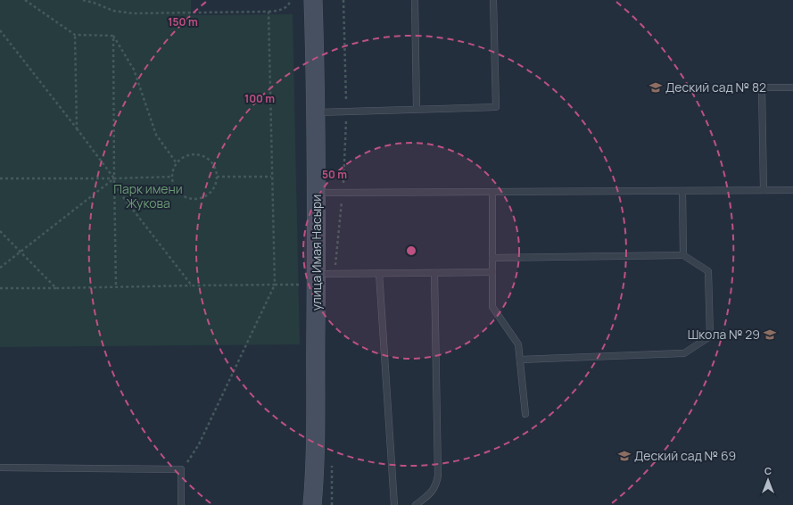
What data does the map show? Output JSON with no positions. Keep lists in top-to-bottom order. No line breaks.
{"streets":{"street":["улица Имая Насыри"]},"parks":["Парк имени Жукова"],"places":{"school or university":["Деский сад № 82","Школа № 29","Деский сад № 69"]},"north":"top","rings":["150 m","100 m","50 m"]}
